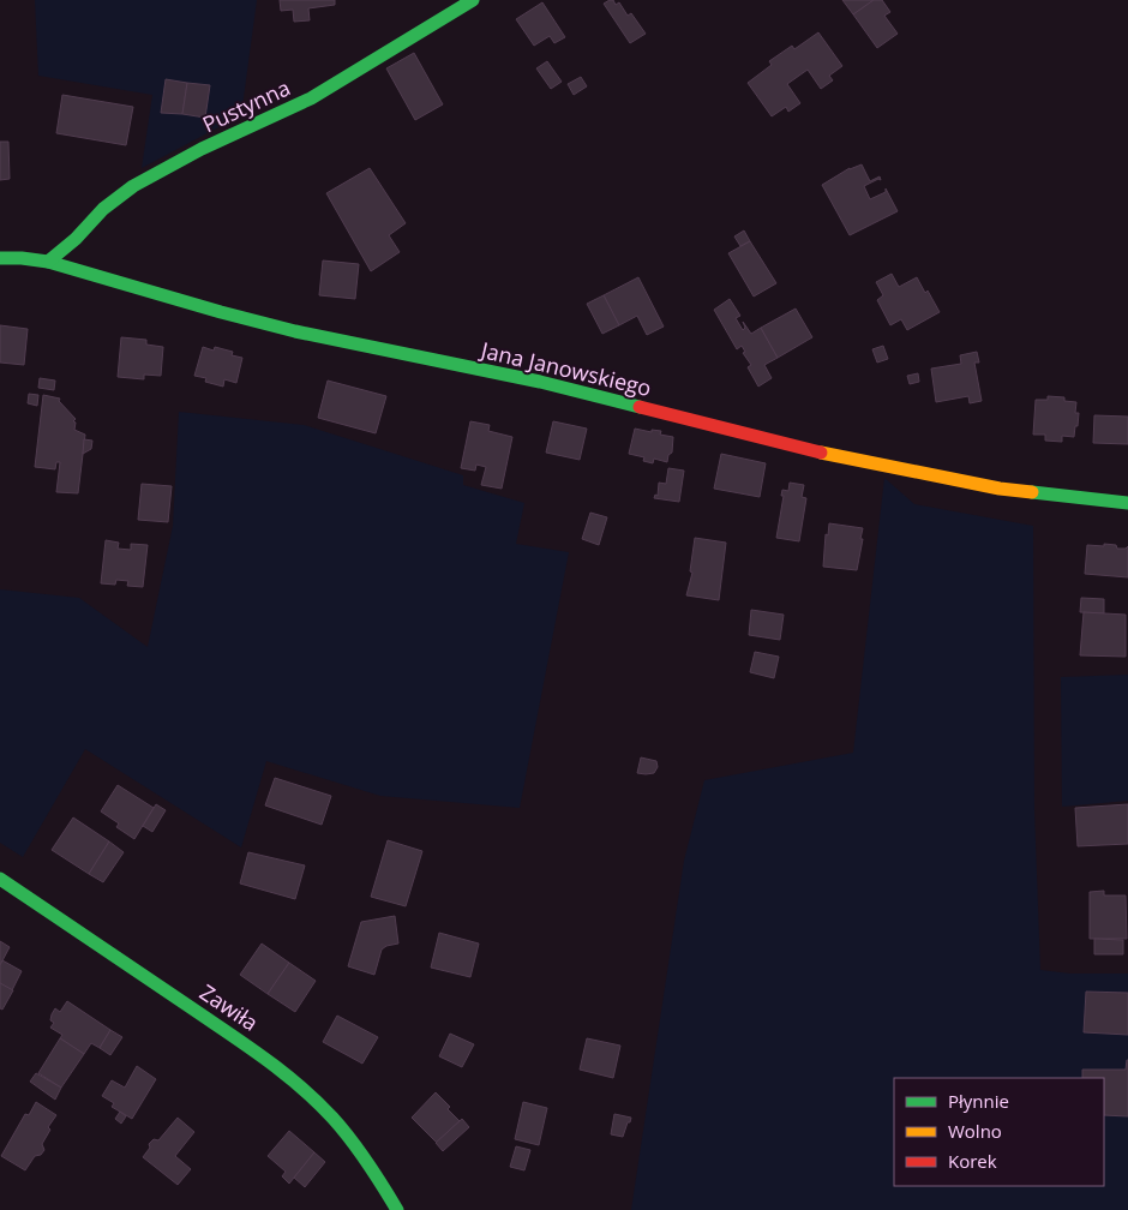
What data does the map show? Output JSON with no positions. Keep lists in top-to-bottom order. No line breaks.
{"streets":{"street":["Pustynna","Jana Janowskiego","Zawiła"]},"crossings":[["Pustynna","Jana Janowskiego"]],"legend":["Płynnie","Wolno","Korek"]}
